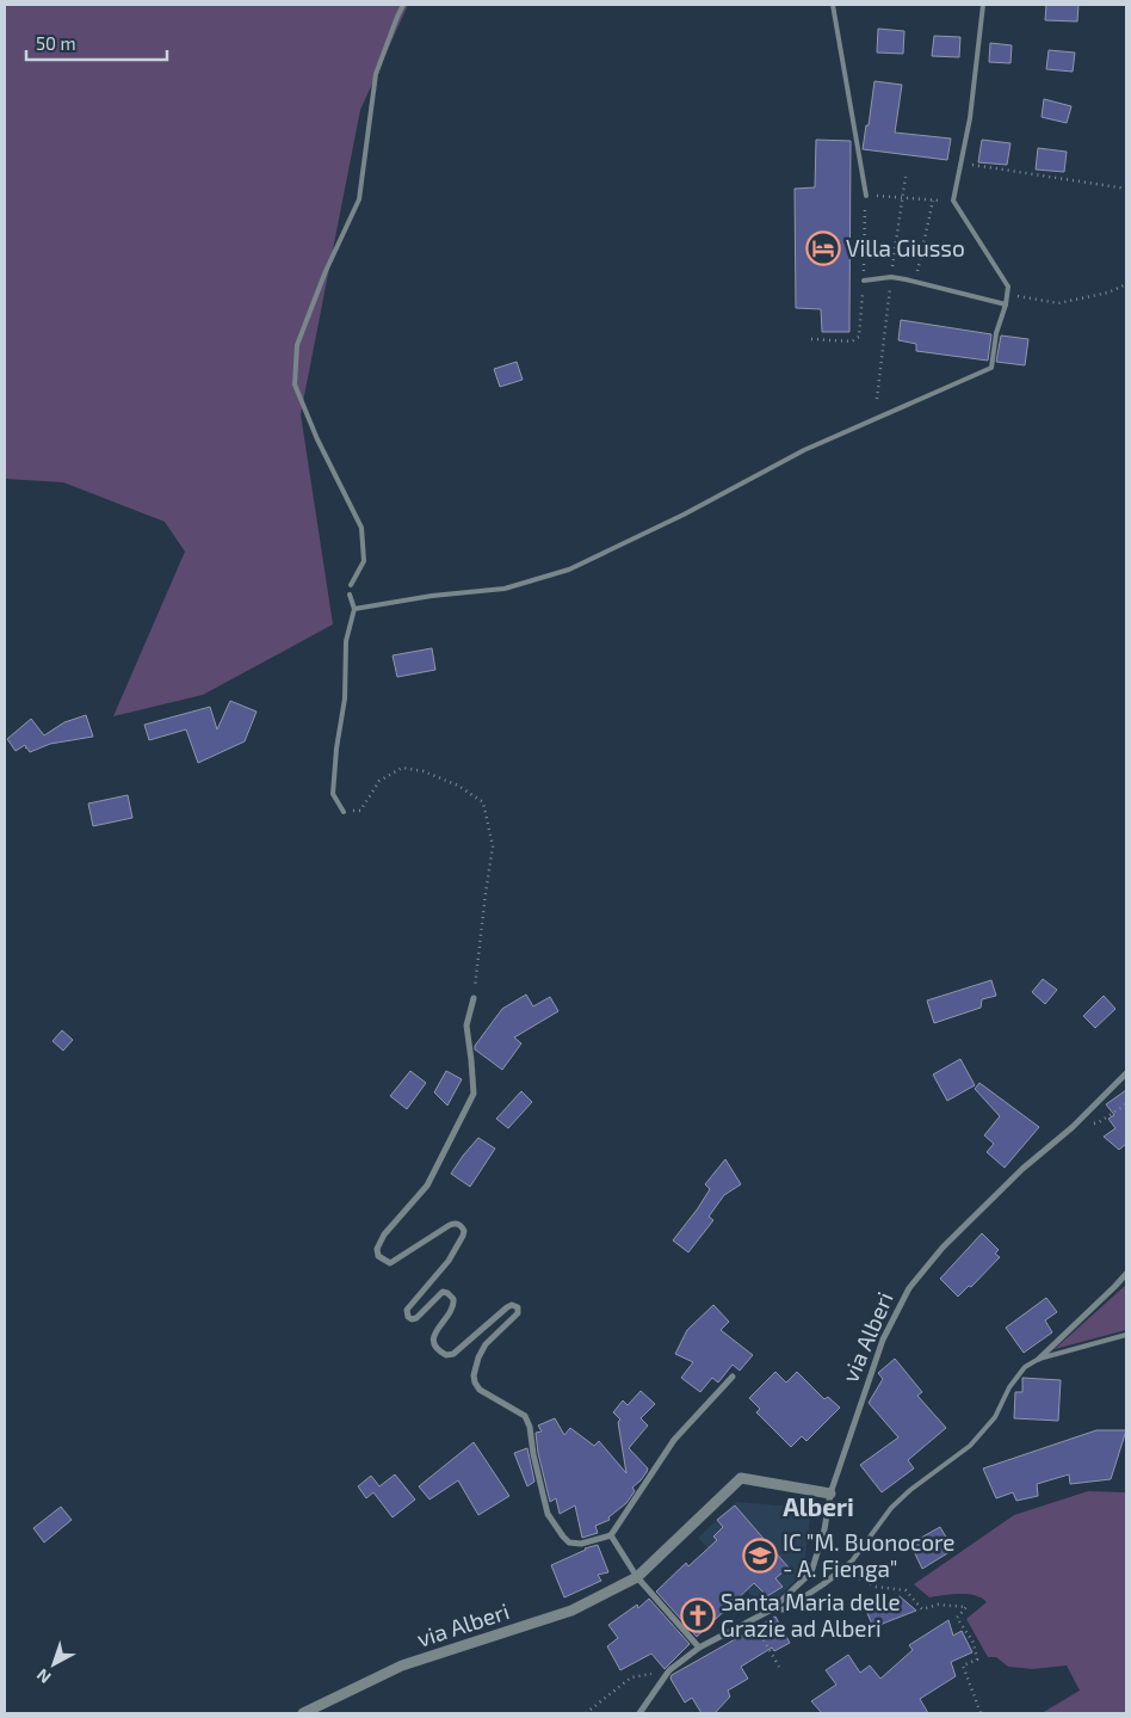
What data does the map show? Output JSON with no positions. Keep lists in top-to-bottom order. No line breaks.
{"streets":{"street":["via Alberi"]},"districts":["Alberi"],"places":{"hotel":["Villa Giusso"],"school or university":["IC \"M. Buonocore - A. Fienga\""],"church":["Santa Maria delle Grazie ad Alberi"]},"scale_bar":"50 m","north":"bottom left"}
